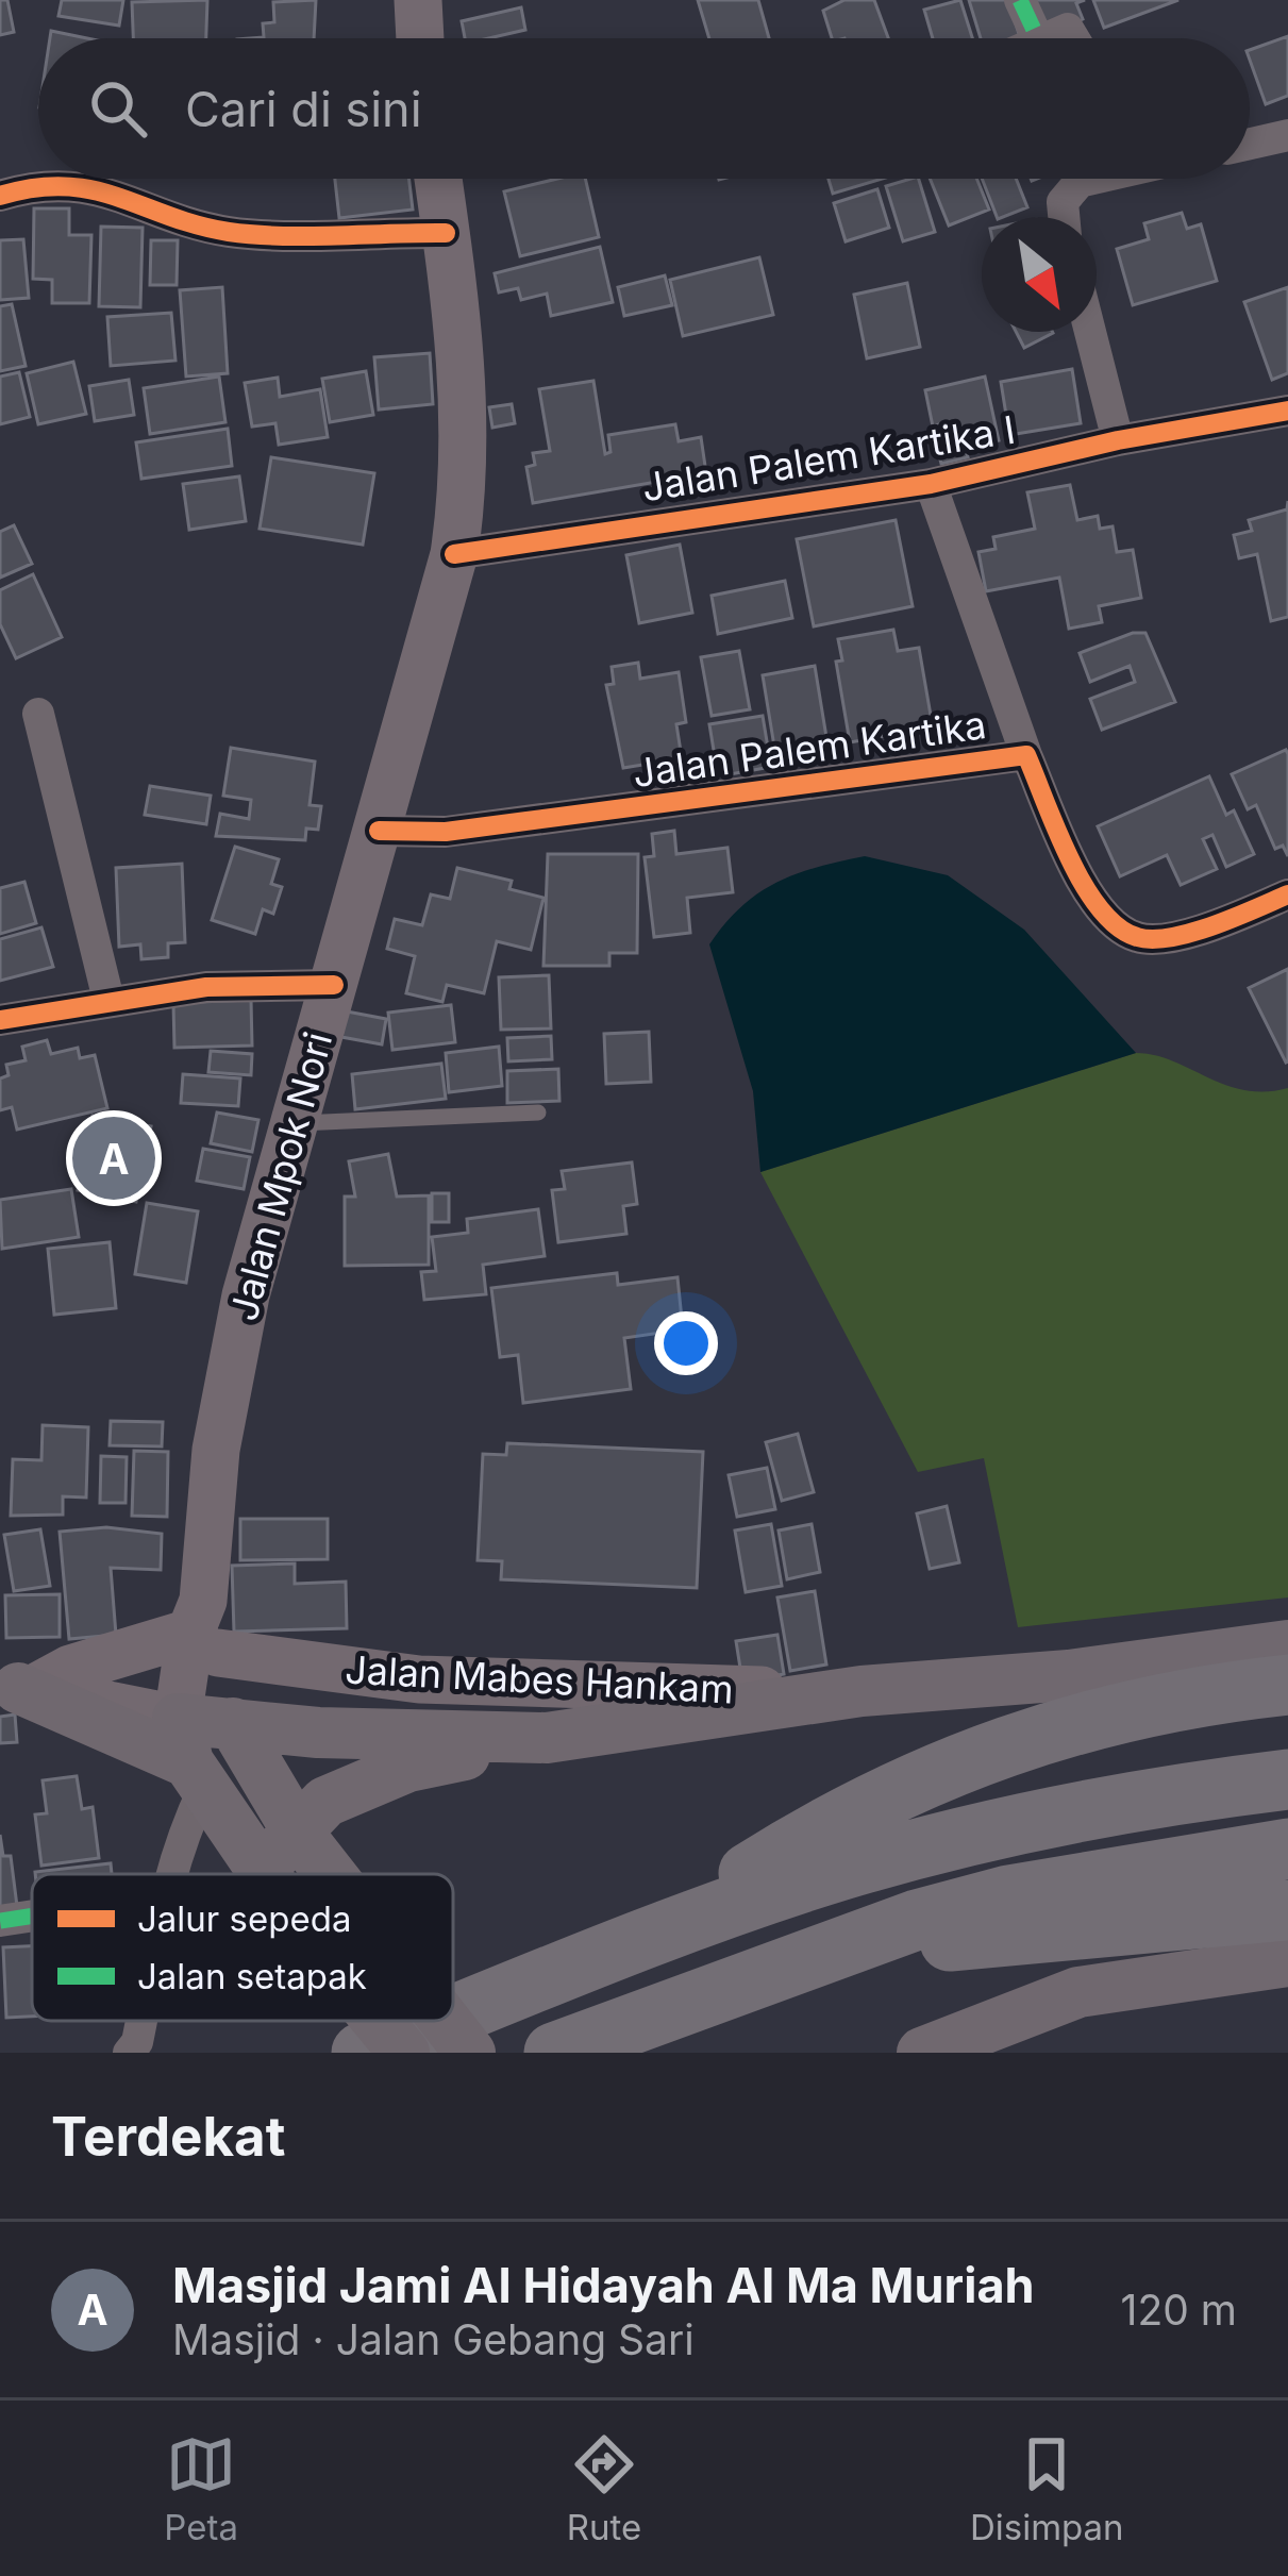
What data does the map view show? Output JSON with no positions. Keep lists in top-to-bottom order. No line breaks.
{"streets":{"main road":["Jalan Mpok Nori","Jalan Mabes Hankam"],"street":["Jalan Palem Kartika I","Jalan Palem Kartika"]},"crossings":[["Jalan Palem Kartika I","Jalan Mpok Nori"],["Jalan Palem Kartika","Jalan Mpok Nori"],["Jalan Mpok Nori","Jalan Mabes Hankam"]],"legend":["Jalur sepeda","Jalan setapak"],"north":"bottom right","page":{"search":"Cari di sini","pins":"A","heading":"Terdekat","list":[{"mark":"A","name":"Masjid Jami Al Hidayah Al Ma Muriah","note":"Masjid · Jalan Gebang Sari","value":"120 m"}],"nav":["Peta","Rute","Disimpan"]}}
